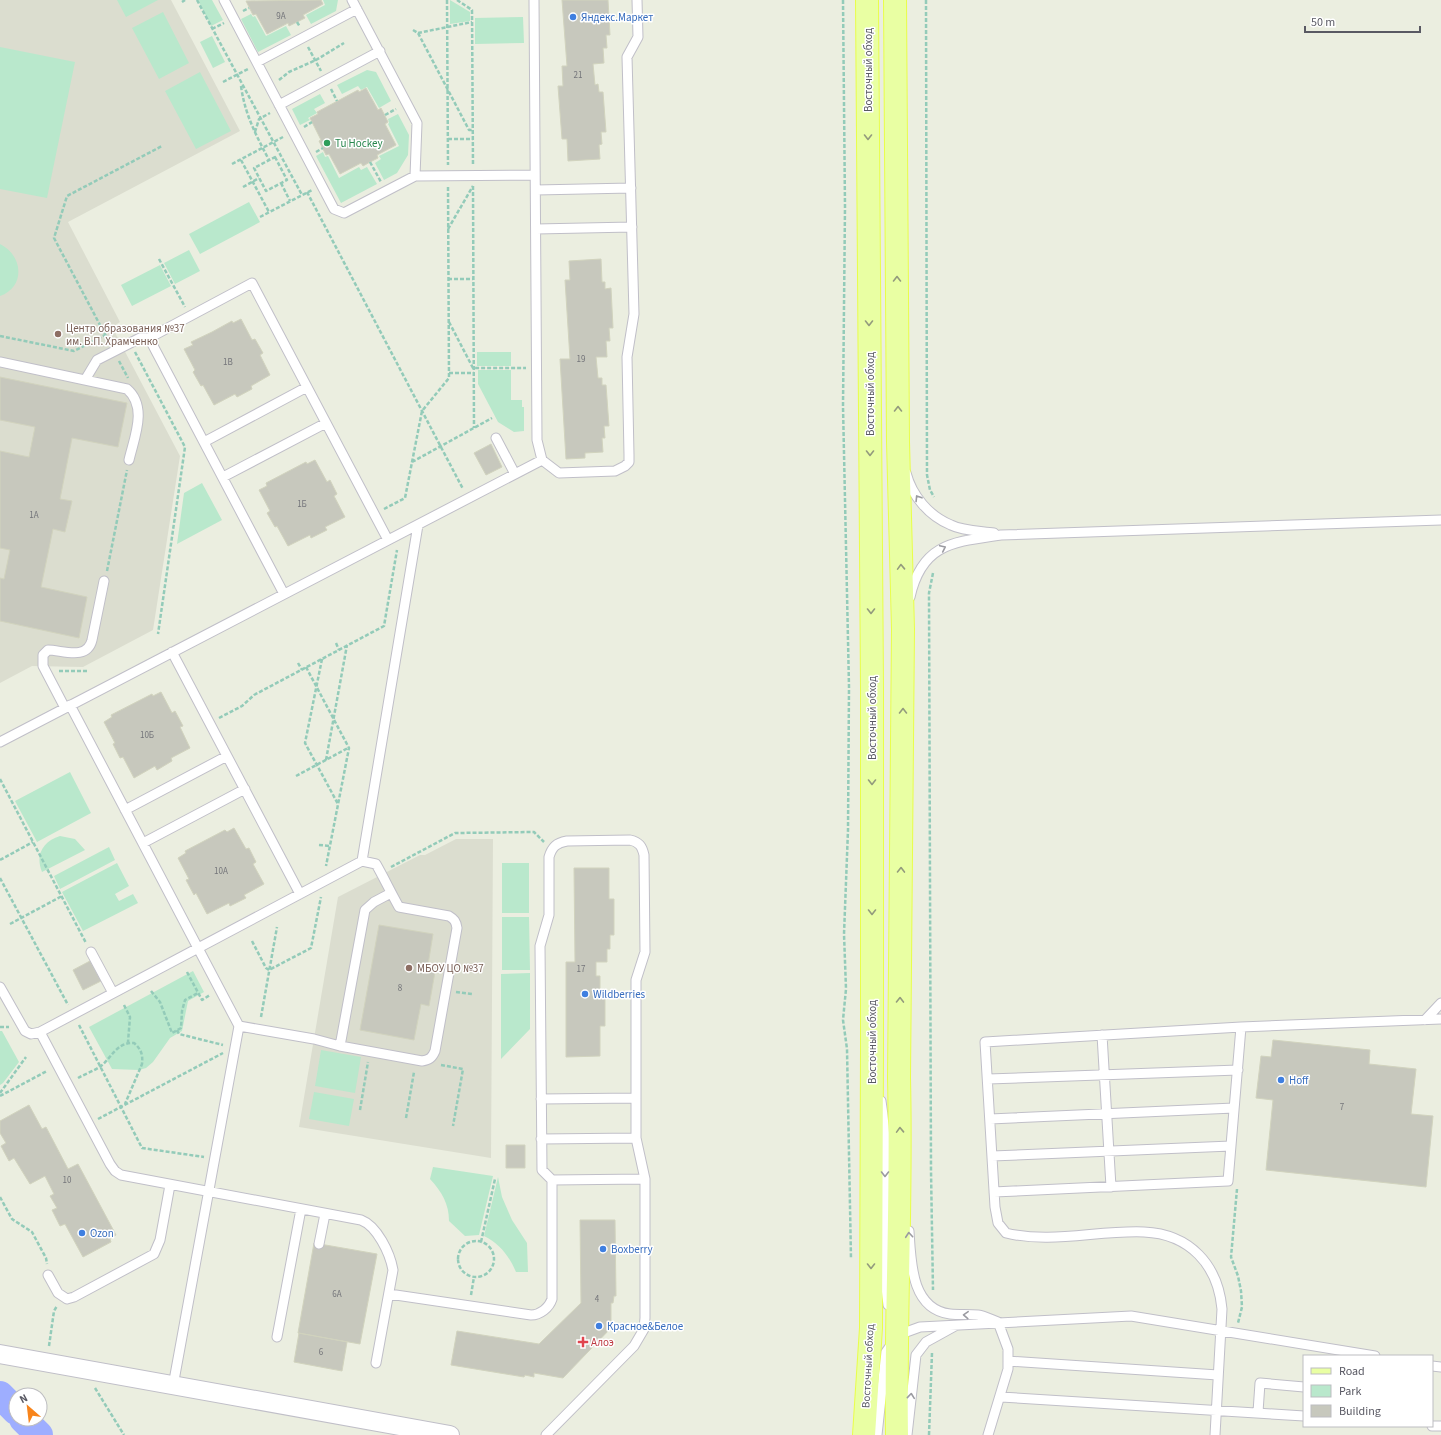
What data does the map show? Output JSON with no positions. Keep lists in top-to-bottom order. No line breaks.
{"streets":{"main road":["Восточный обход"]},"places":{"other":["Яндекс.Маркет","Tu Hockey","Центр образования №37 им. В.П. Храмченко","МБОУ ЦО №37","Wildberries","Hoff","Ozon","Boxberry","Красное&Белое"],"health":["Алоэ"]},"house_numbers":["9А","21","19","1В","1Б","1А","10Б","10А","17","8","7","10","6А","4","6"],"legend":["Road","Park","Building"],"scale_bar":"50 m","north":"top left"}
